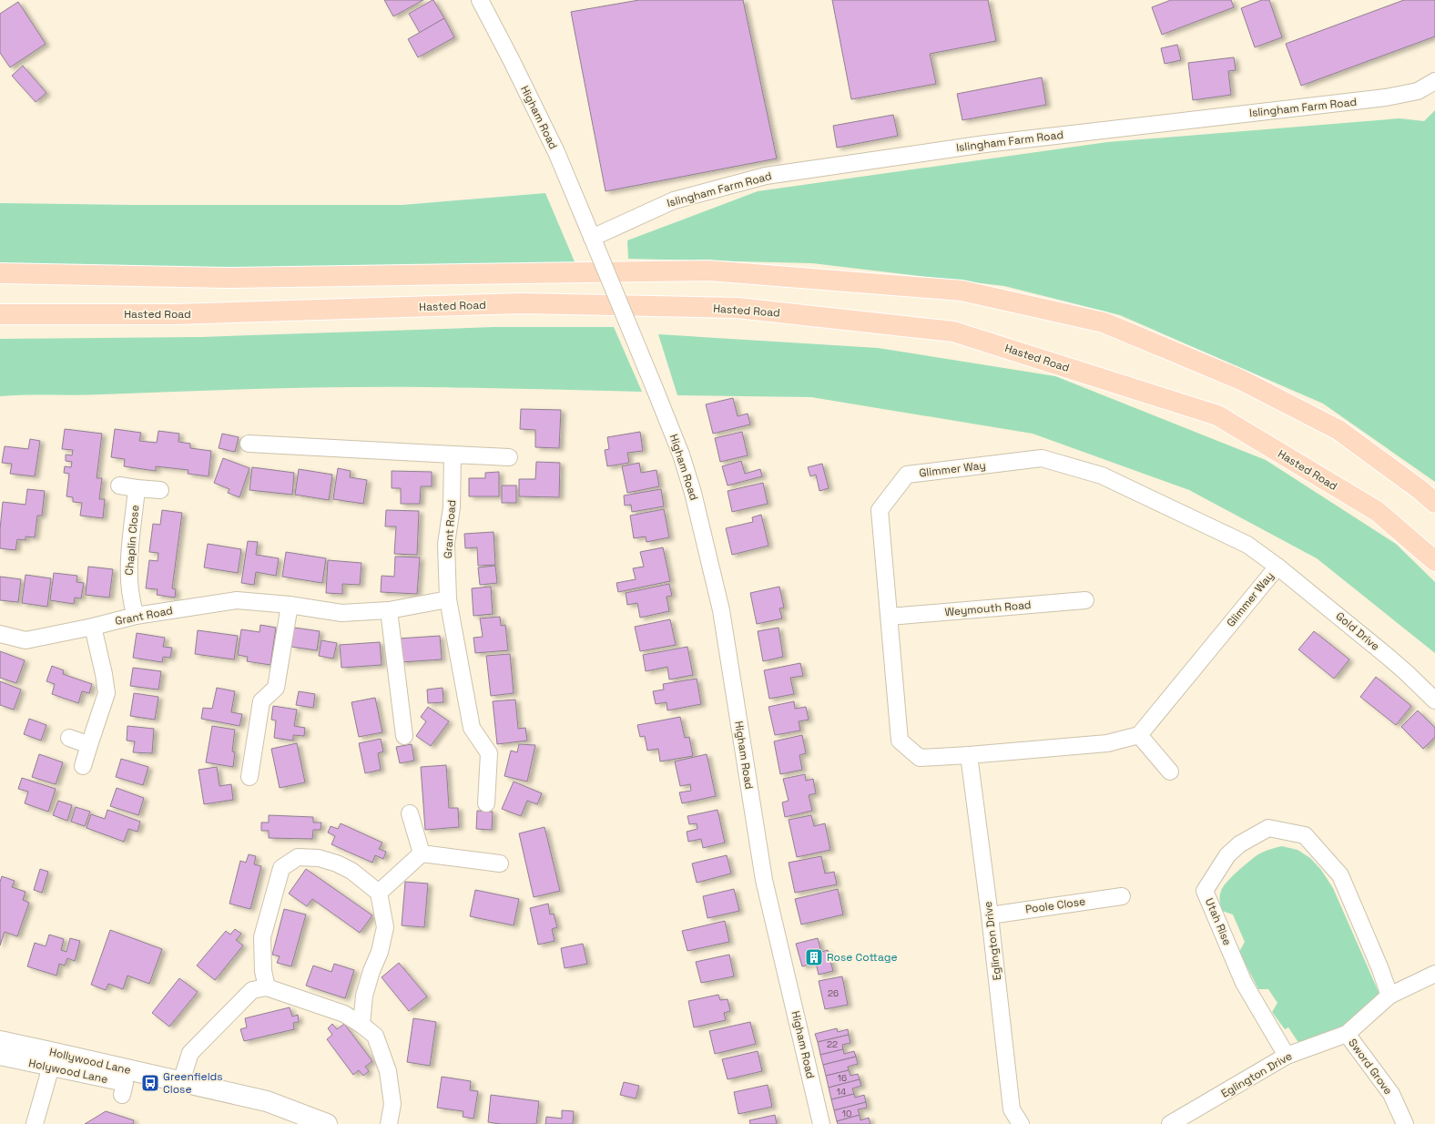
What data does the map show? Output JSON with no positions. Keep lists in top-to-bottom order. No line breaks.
{"streets":{"main road":["Hasted Road","Hollywood Lane"],"street":["Islingham Farm Road","Higham Road","Glimmer Way","Grant Road","Chaplin Close","Weymouth Road","Gold Drive","Poole Close","Utah Rise","Eglington Drive","Sword Grove","Holywood Lane"]},"crossings":[["Islingham Farm Road","Higham Road"],["Glimmer Way","Weymouth Road"],["Glimmer Way","Gold Drive"],["Glimmer Way","Eglington Drive"],["Grant Road","Chaplin Close"],["Poole Close","Eglington Drive"],["Utah Rise","Eglington Drive"],["Utah Rise","Sword Grove"],["Eglington Drive","Sword Grove"],["Hollywood Lane","Holywood Lane"]],"places":{"building":["Rose Cottage"],"bus stop":["Greenfields Close"]},"house_numbers":["26","22","16","14","10"]}
